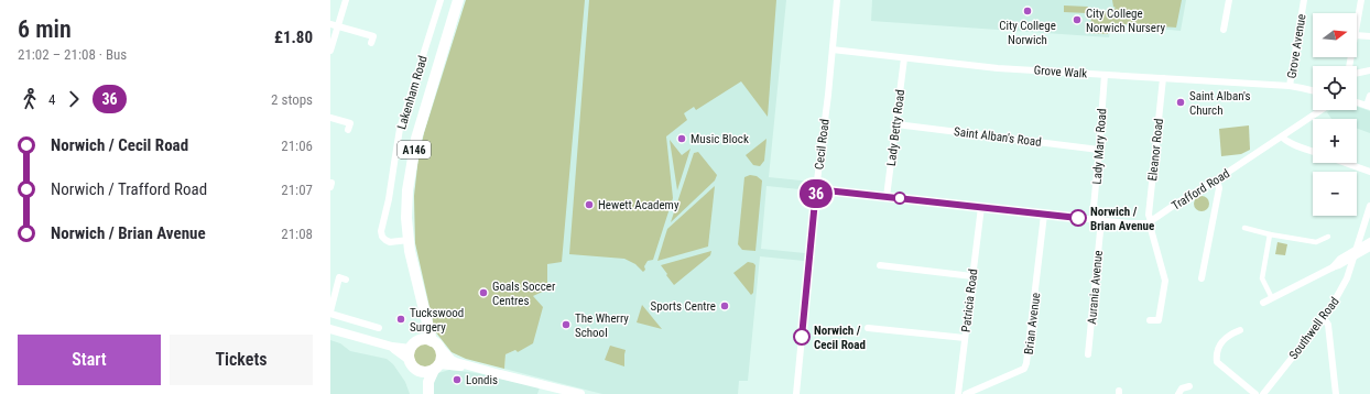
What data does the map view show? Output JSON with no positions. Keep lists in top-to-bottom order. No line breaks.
{"streets":{"highway":["Lakenham Road","A146"],"street":["Grove Avenue","Grove Walk","Lady Betty Road","Saint Alban's Road","Cecil Road","Lady Mary Road","Eleanor Road","Trafford Road","Aurania Avenue","Patricia Road","Brian Avenue","Southwell Road"]},"crossings":[["Grove Avenue","Grove Walk"],["Grove Walk","Lady Betty Road"],["Grove Walk","Cecil Road"],["Grove Walk","Lady Mary Road"],["Grove Walk","Eleanor Road"],["Lakenham Road","A146"],["Lady Betty Road","Saint Alban's Road"],["Saint Alban's Road","Lady Mary Road"],["Eleanor Road","Trafford Road"]],"places":["City College Norwich","City College Norwich Nursery","Saint Alban's Church","Music Block","Hewett Academy","Norwich / Brian Avenue","Goals Soccer Centres","Sports Centre","Tuckswood Surgery","The Wherry School","Norwich / Cecil Road","Londis"],"lines":["bus line 36"],"north":"right","page":{"heading":["6 min","21:02 – 21:08 · Bus","£1.80"],"on_map":"36","map_buttons":["+","−"],"legs":["4","36","2 stops"],"list":[{"name":"Norwich / Cecil Road","value":"21:06"},{"name":"Norwich / Trafford Road","value":"21:07"},{"name":"Norwich / Brian Avenue","value":"21:08"}],"buttons":["Start","Tickets"]}}
